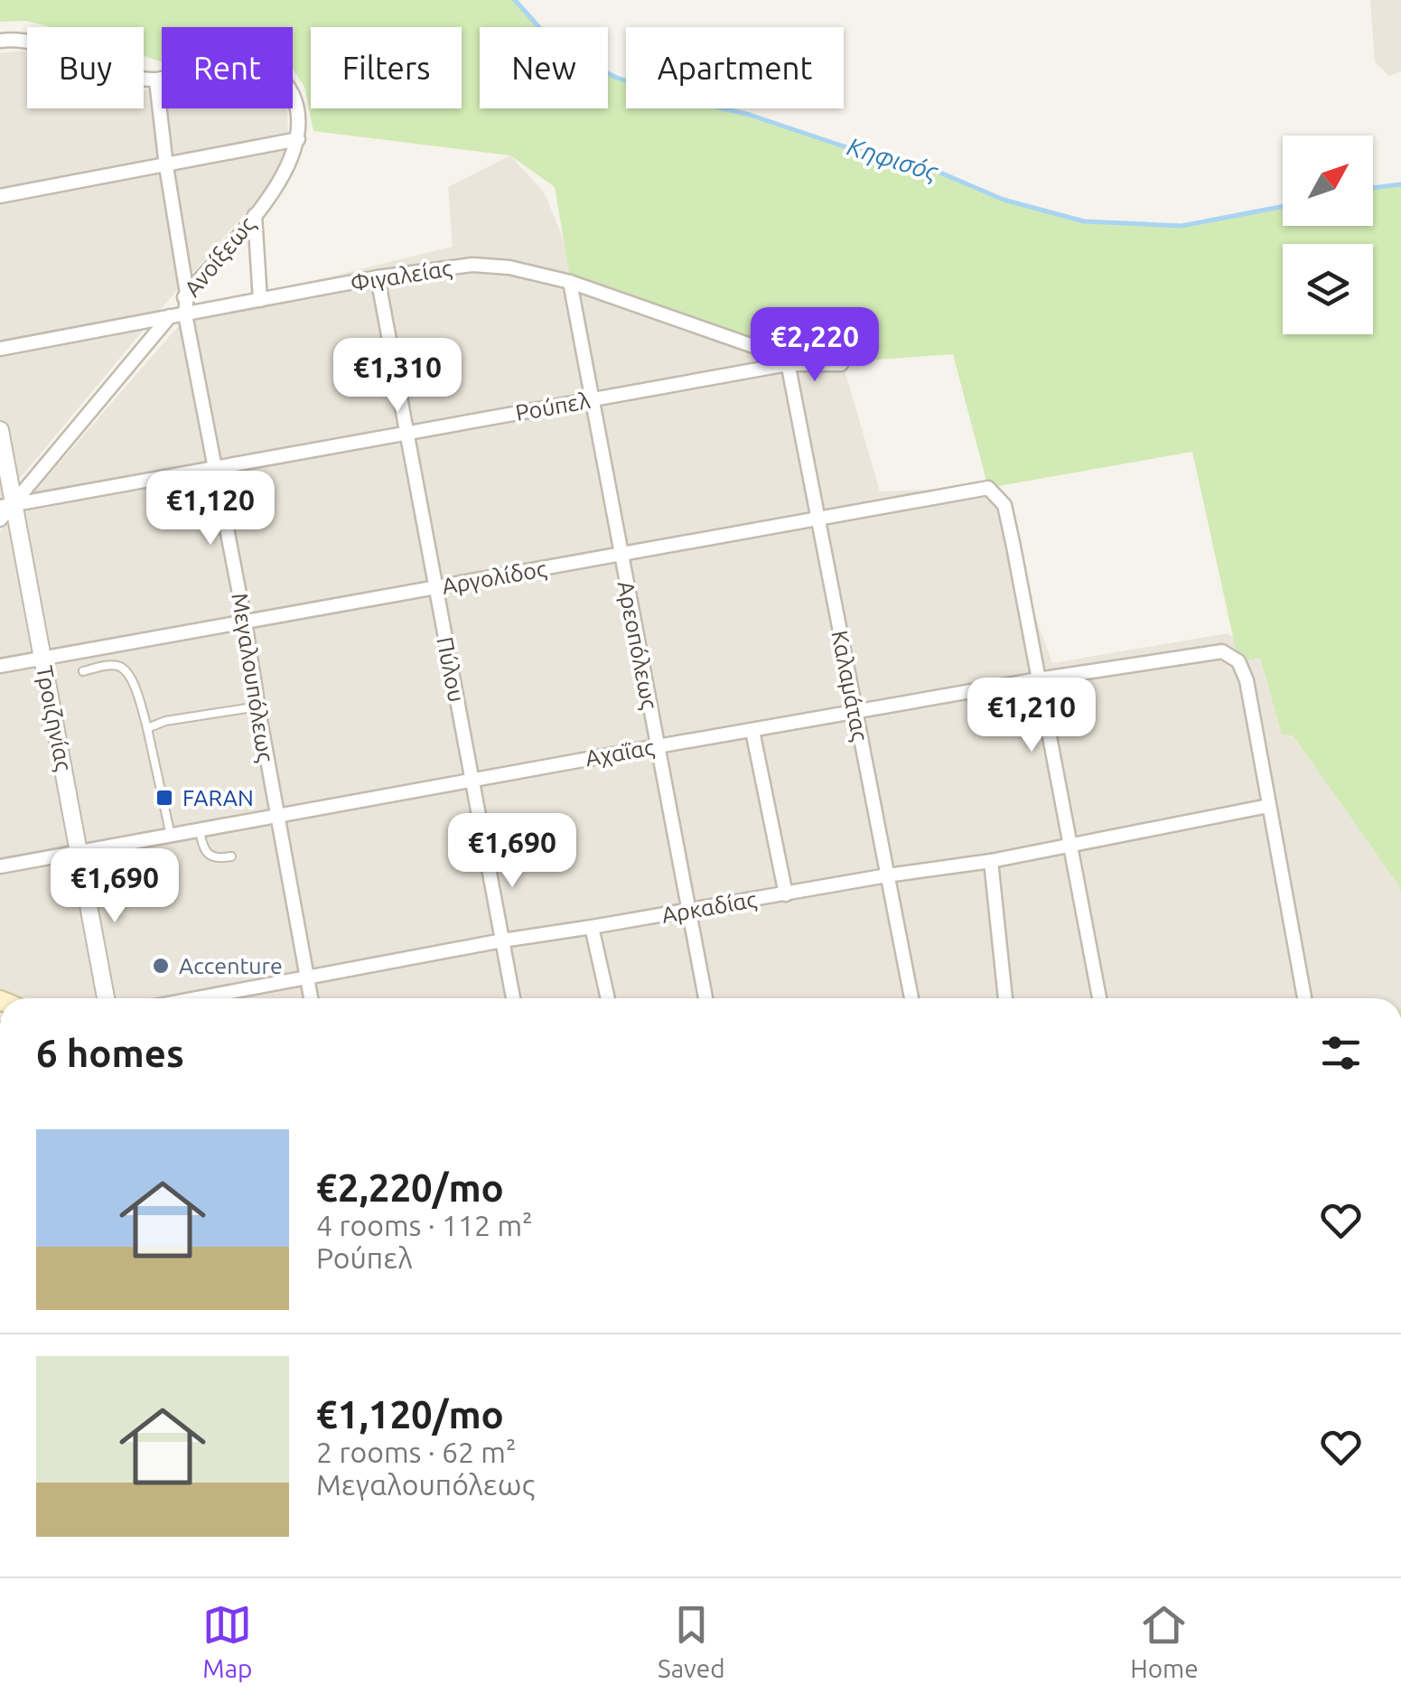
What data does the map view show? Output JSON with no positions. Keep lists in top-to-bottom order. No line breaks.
{"streets":{"street":["Ανοίξεως","Φιγαλείας","Ρούπελ","Αργολίδος","Αρεοπόλεως","Πύλου","Μεγαλουπόλεως","Καλαμάτας","Τροιζηνίας","Αχαΐας","Αρκαδίας"]},"crossings":[["Ανοίξεως","Φιγαλείας"],["Ανοίξεως","Ρούπελ"],["Ανοίξεως","Μεγαλουπόλεως"],["Ανοίξεως","Τροιζηνίας"],["Φιγαλείας","Ρούπελ"],["Φιγαλείας","Αρεοπόλεως"],["Φιγαλείας","Πύλου"],["Φιγαλείας","Μεγαλουπόλεως"],["Φιγαλείας","Καλαμάτας"],["Ρούπελ","Αρεοπόλεως"],["Ρούπελ","Πύλου"],["Ρούπελ","Μεγαλουπόλεως"],["Ρούπελ","Καλαμάτας"],["Ρούπελ","Τροιζηνίας"],["Αργολίδος","Αρεοπόλεως"],["Αργολίδος","Πύλου"],["Αργολίδος","Μεγαλουπόλεως"],["Αργολίδος","Καλαμάτας"],["Αργολίδος","Τροιζηνίας"],["Αργολίδος","Αχαΐας"],["Αρεοπόλεως","Αχαΐας"],["Αρεοπόλεως","Αρκαδίας"],["Πύλου","Αχαΐας"],["Πύλου","Αρκαδίας"],["Μεγαλουπόλεως","Αχαΐας"],["Μεγαλουπόλεως","Αρκαδίας"],["Καλαμάτας","Αχαΐας"],["Καλαμάτας","Αρκαδίας"],["Τροιζηνίας","Αχαΐας"],["Αχαΐας","Αρκαδίας"]],"water":["Κηφισός"],"places":{"transit":["FARAN"],"other":["Accenture"]},"north":"top right","page":{"chip":["Buy","Rent","Filters","New","Apartment"],"price":["€2,220","€1,310","€1,120","€1,210","€1,690","€1,690"],"heading":"6 homes","list":[{"name":"€2,220/mo","note":"4 rooms · 112 m² · Ρούπελ"},{"name":"€1,120/mo","note":"2 rooms · 62 m² · Μεγαλουπόλεως"}],"tabs":["Map","Saved","Home"]}}
